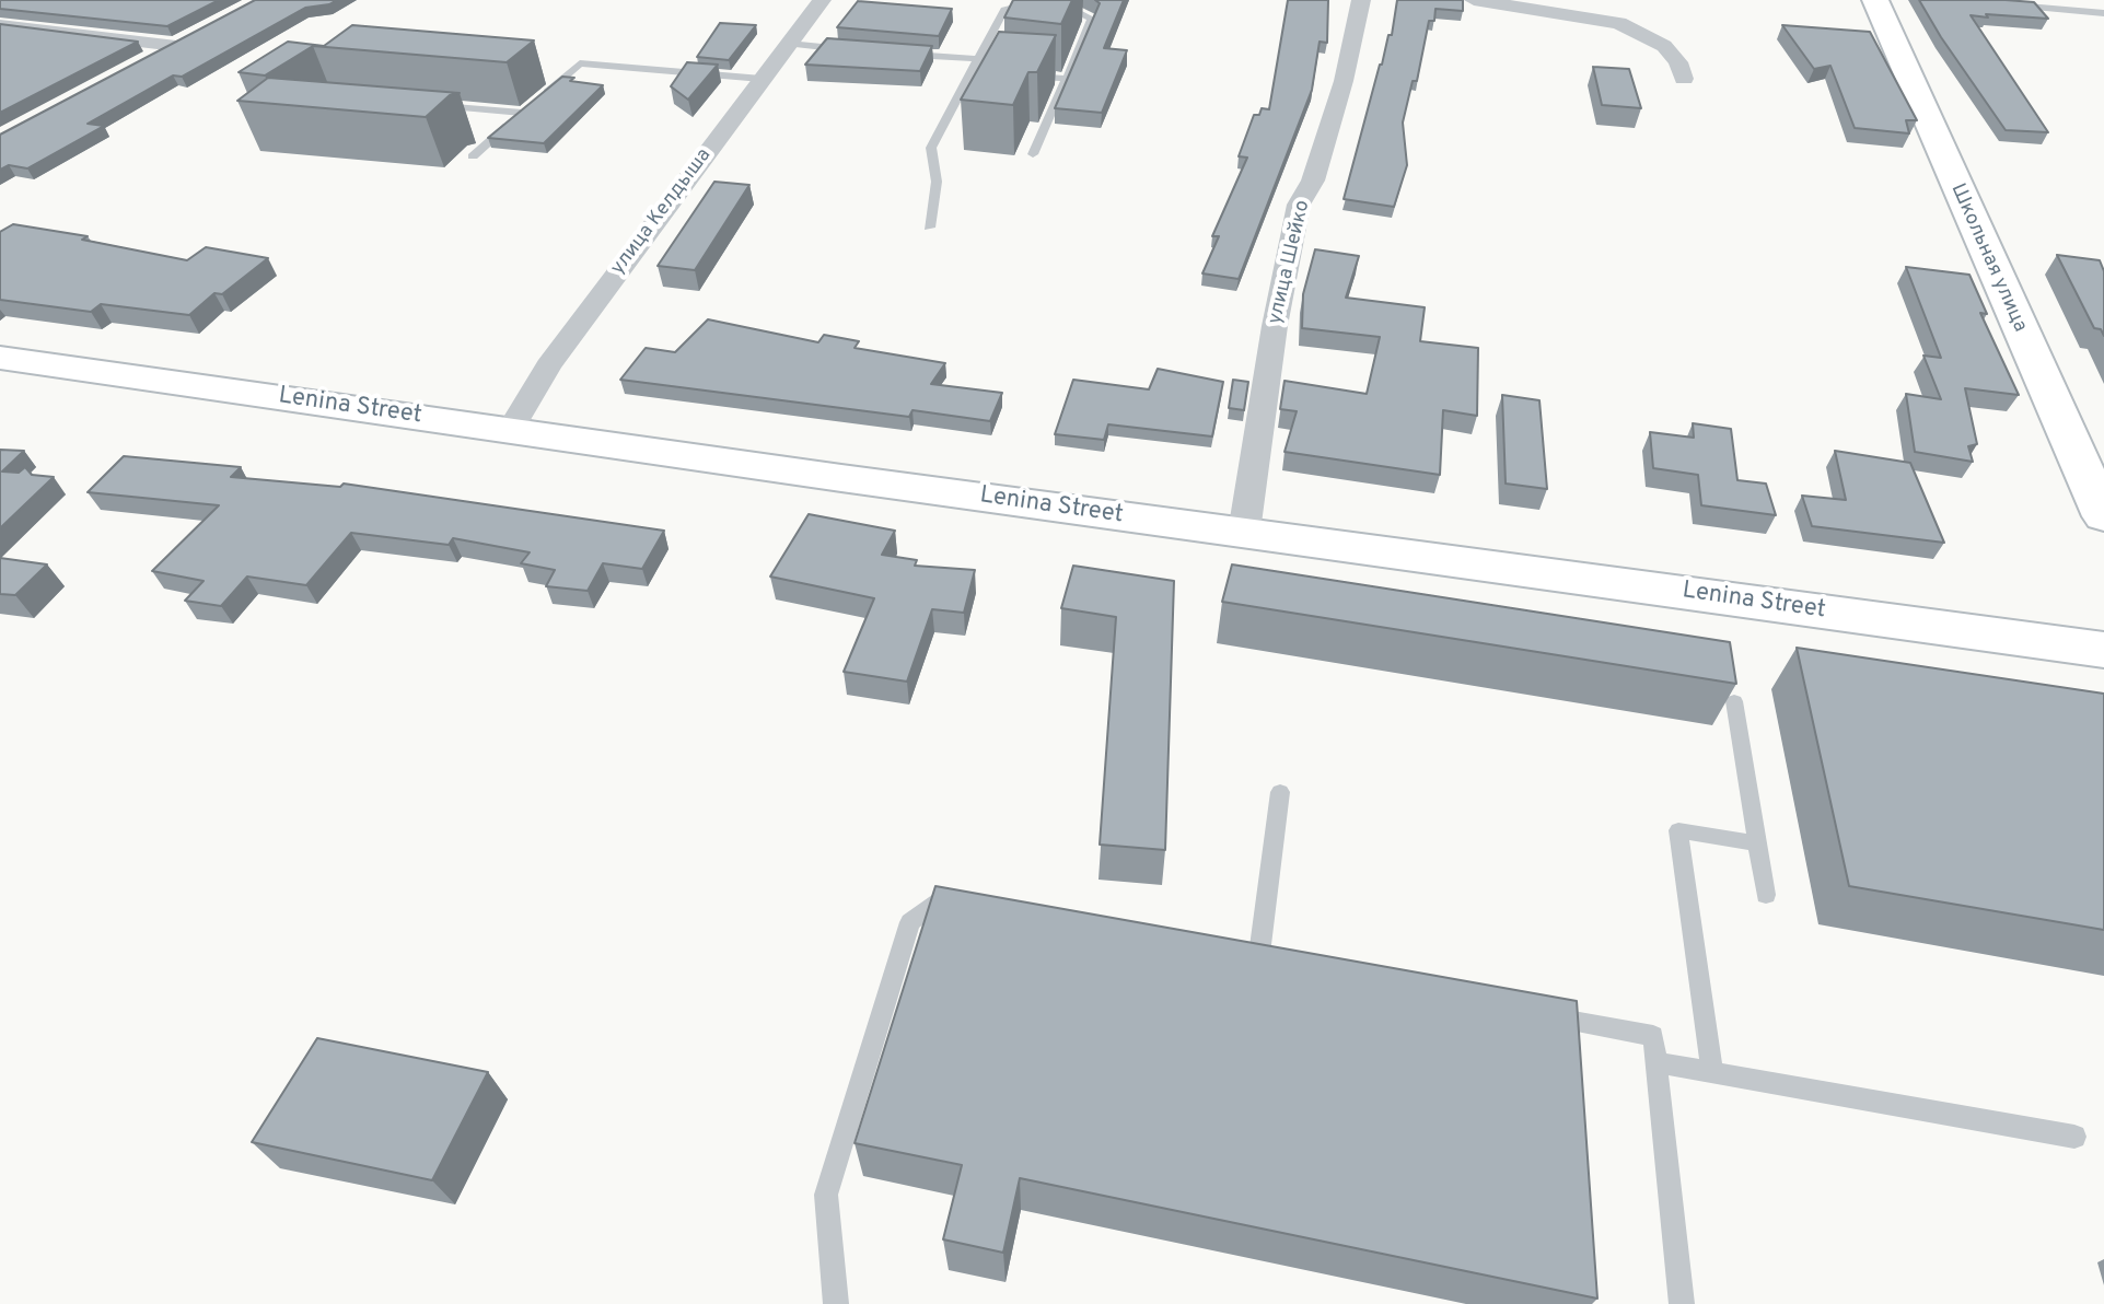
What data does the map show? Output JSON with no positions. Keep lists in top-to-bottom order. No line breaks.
{"streets":{"street":["улица Келдыша","Школьная улица","улица Шейко","Lenina Street"]},"crossings":[["улица Келдыша","Lenina Street"],["улица Шейко","Lenina Street"]]}
